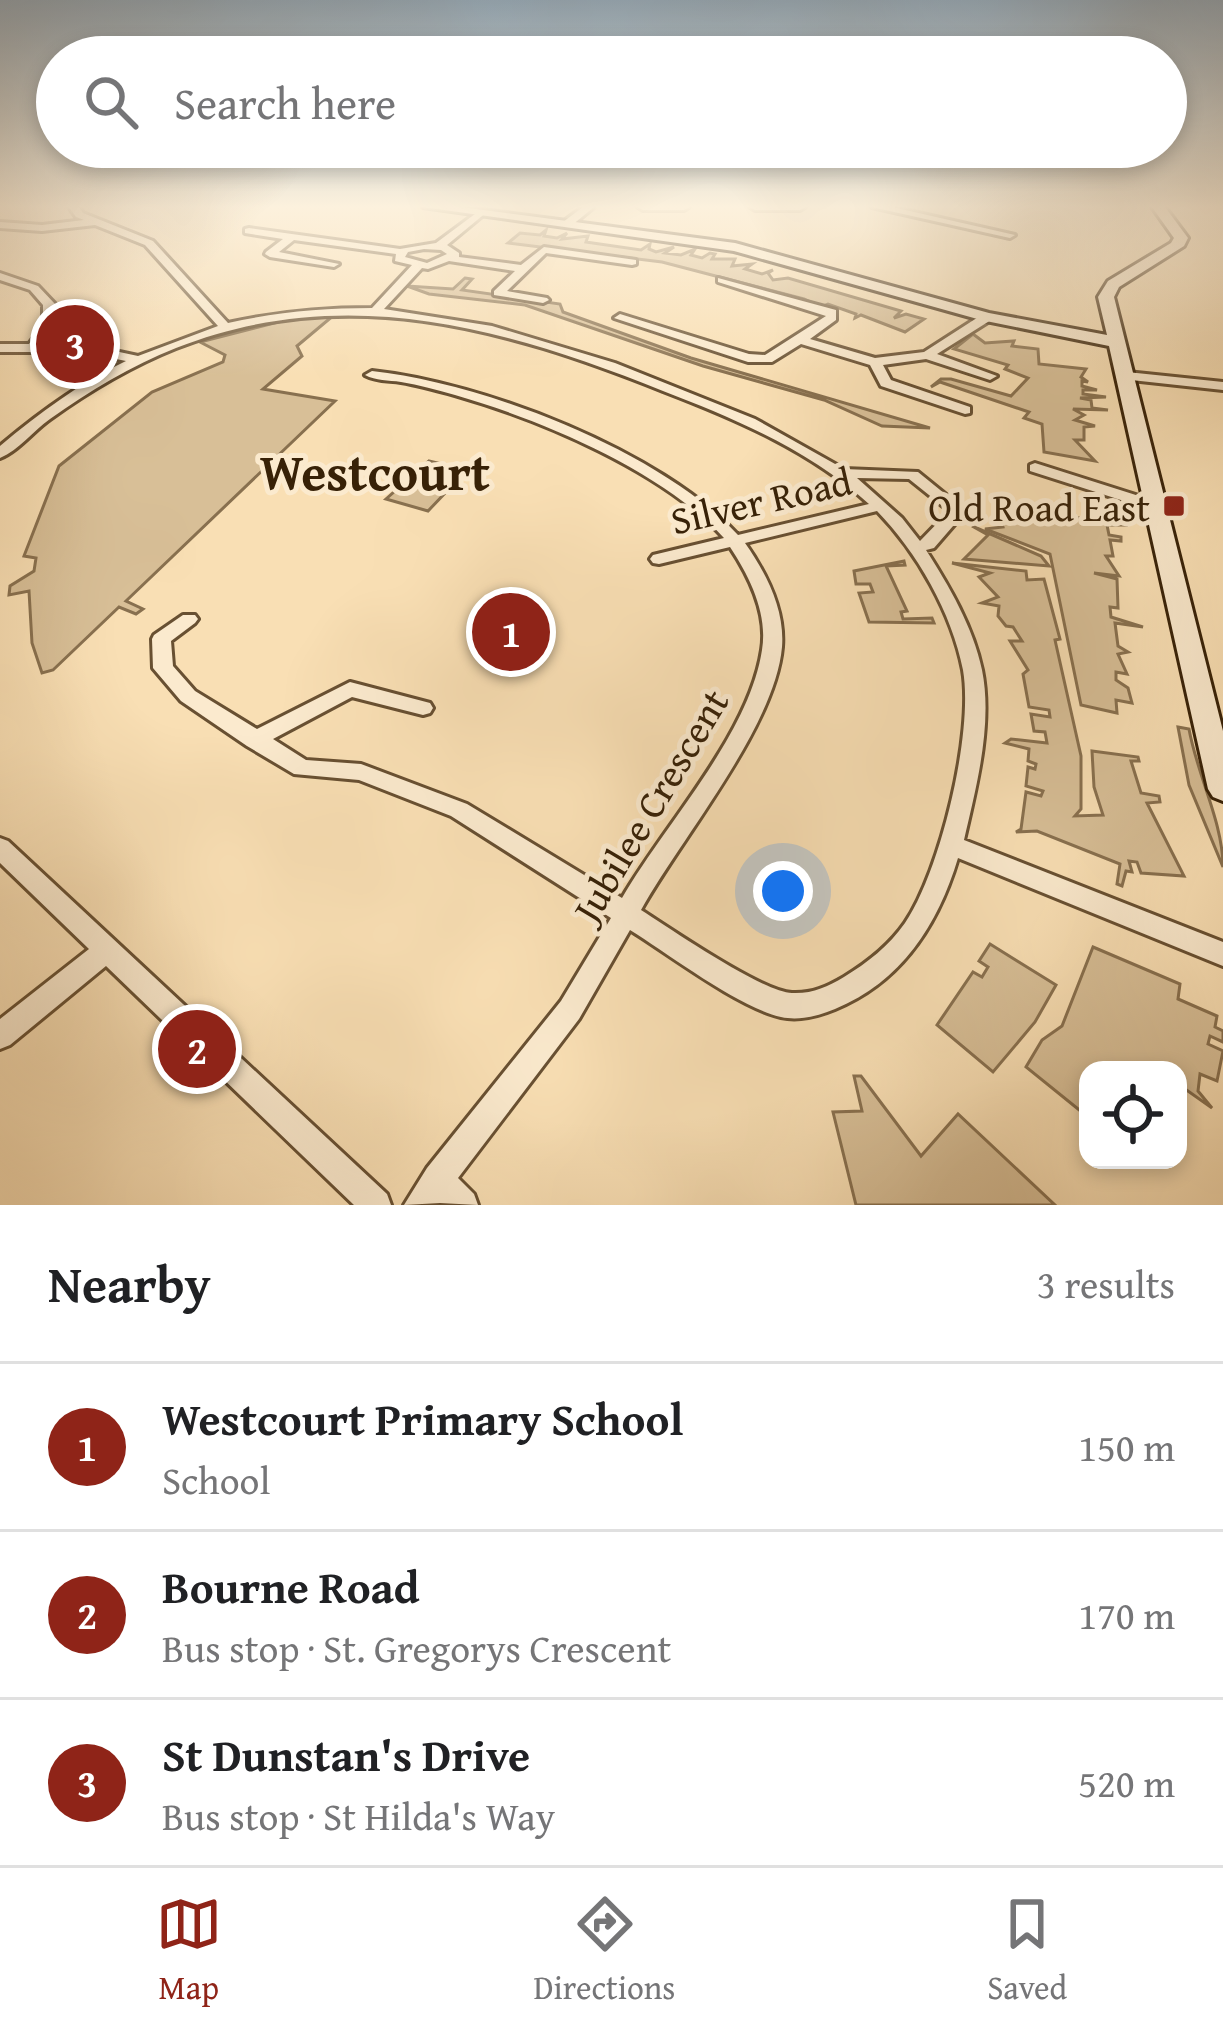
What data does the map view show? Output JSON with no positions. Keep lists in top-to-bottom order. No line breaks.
{"streets":{"street":["Silver Road","Jubilee Crescent"]},"crossings":[["Silver Road","Jubilee Crescent"]],"districts":["Westcourt"],"places":{"transit":["Old Road East"]},"page":{"search":"Search here","pins":["3","1","2"],"heading":["Nearby","3 results"],"list":[{"mark":"1","name":"Westcourt Primary School","note":"School","value":"150 m"},{"mark":"2","name":"Bourne Road","note":"Bus stop · St. Gregorys Crescent","value":"170 m"},{"mark":"3","name":"St Dunstan's Drive","note":"Bus stop · St Hilda's Way","value":"520 m"}],"nav":["Map","Directions","Saved"]}}
